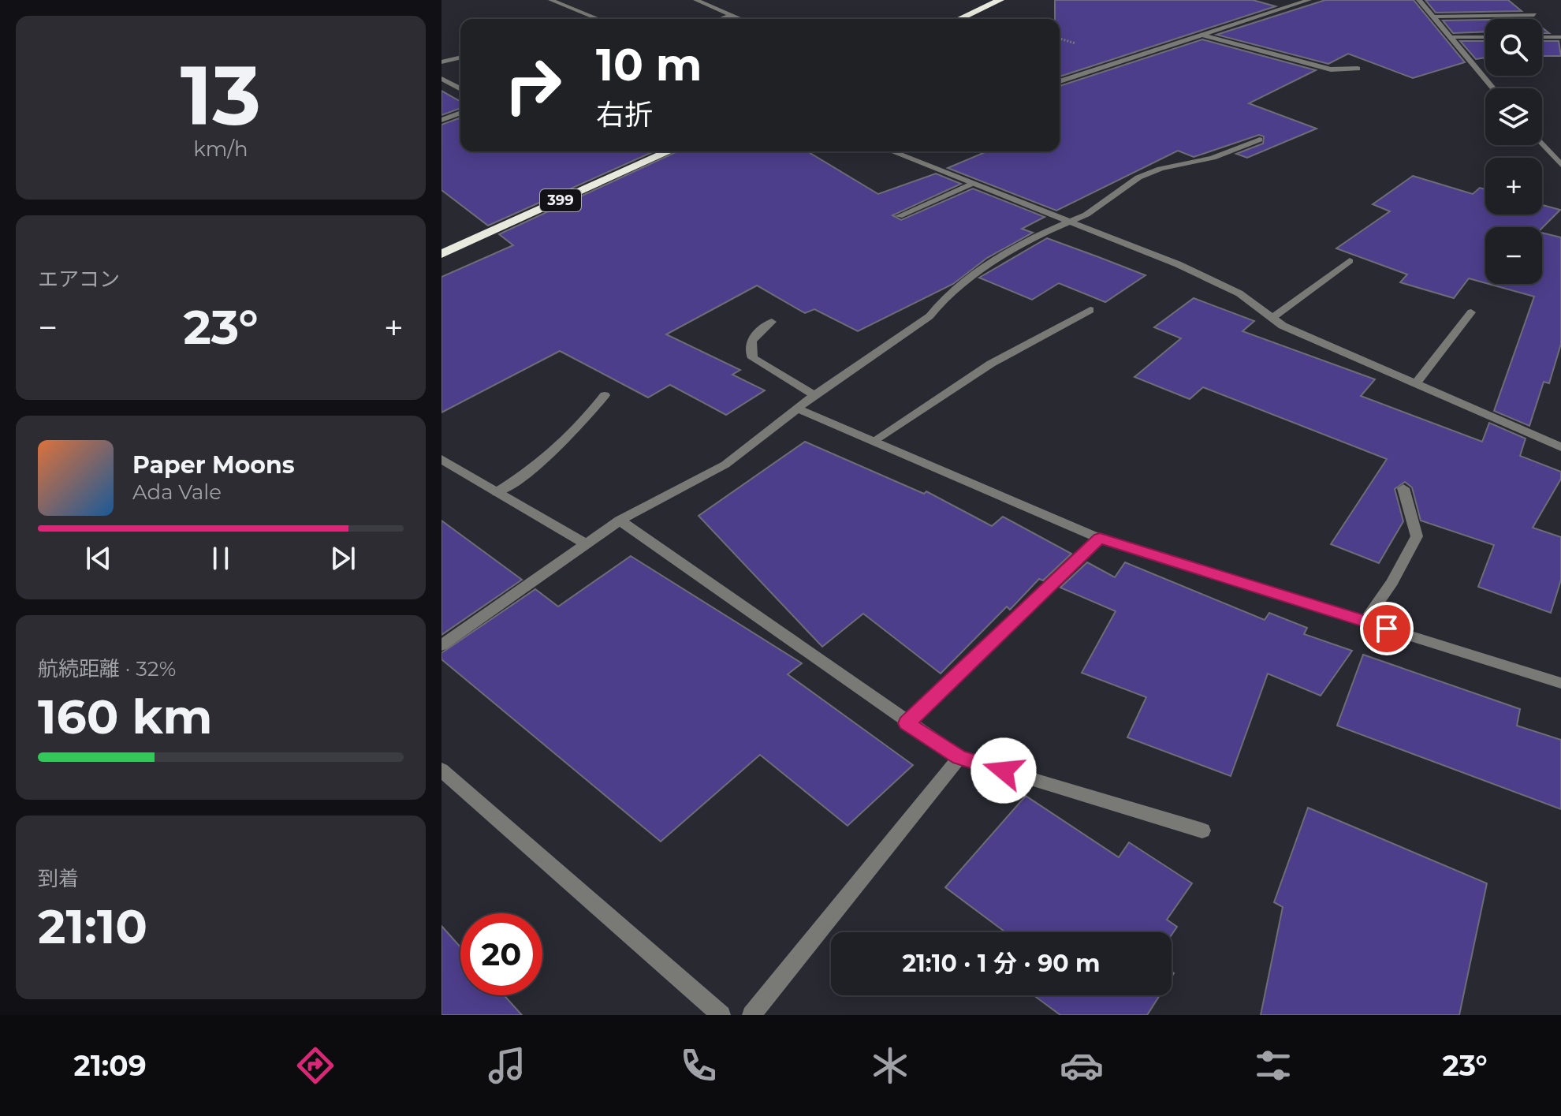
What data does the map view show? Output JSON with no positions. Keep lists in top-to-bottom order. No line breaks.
{"streets":{"highway":["399"]},"page":{"tile":[["13","km/h"],"エアコン",["航続距離 · 32%","160 km"],["到着","21:10"]],"map_buttons":["+","−"],"turn":["10 m","右折"],"heat":["−","23°","+"],"song":["Paper Moons","Ada Vale"],"limit":"20","trip":"21:10 · 1 分 · 90 m","tabs":["21:09","23°"]}}
